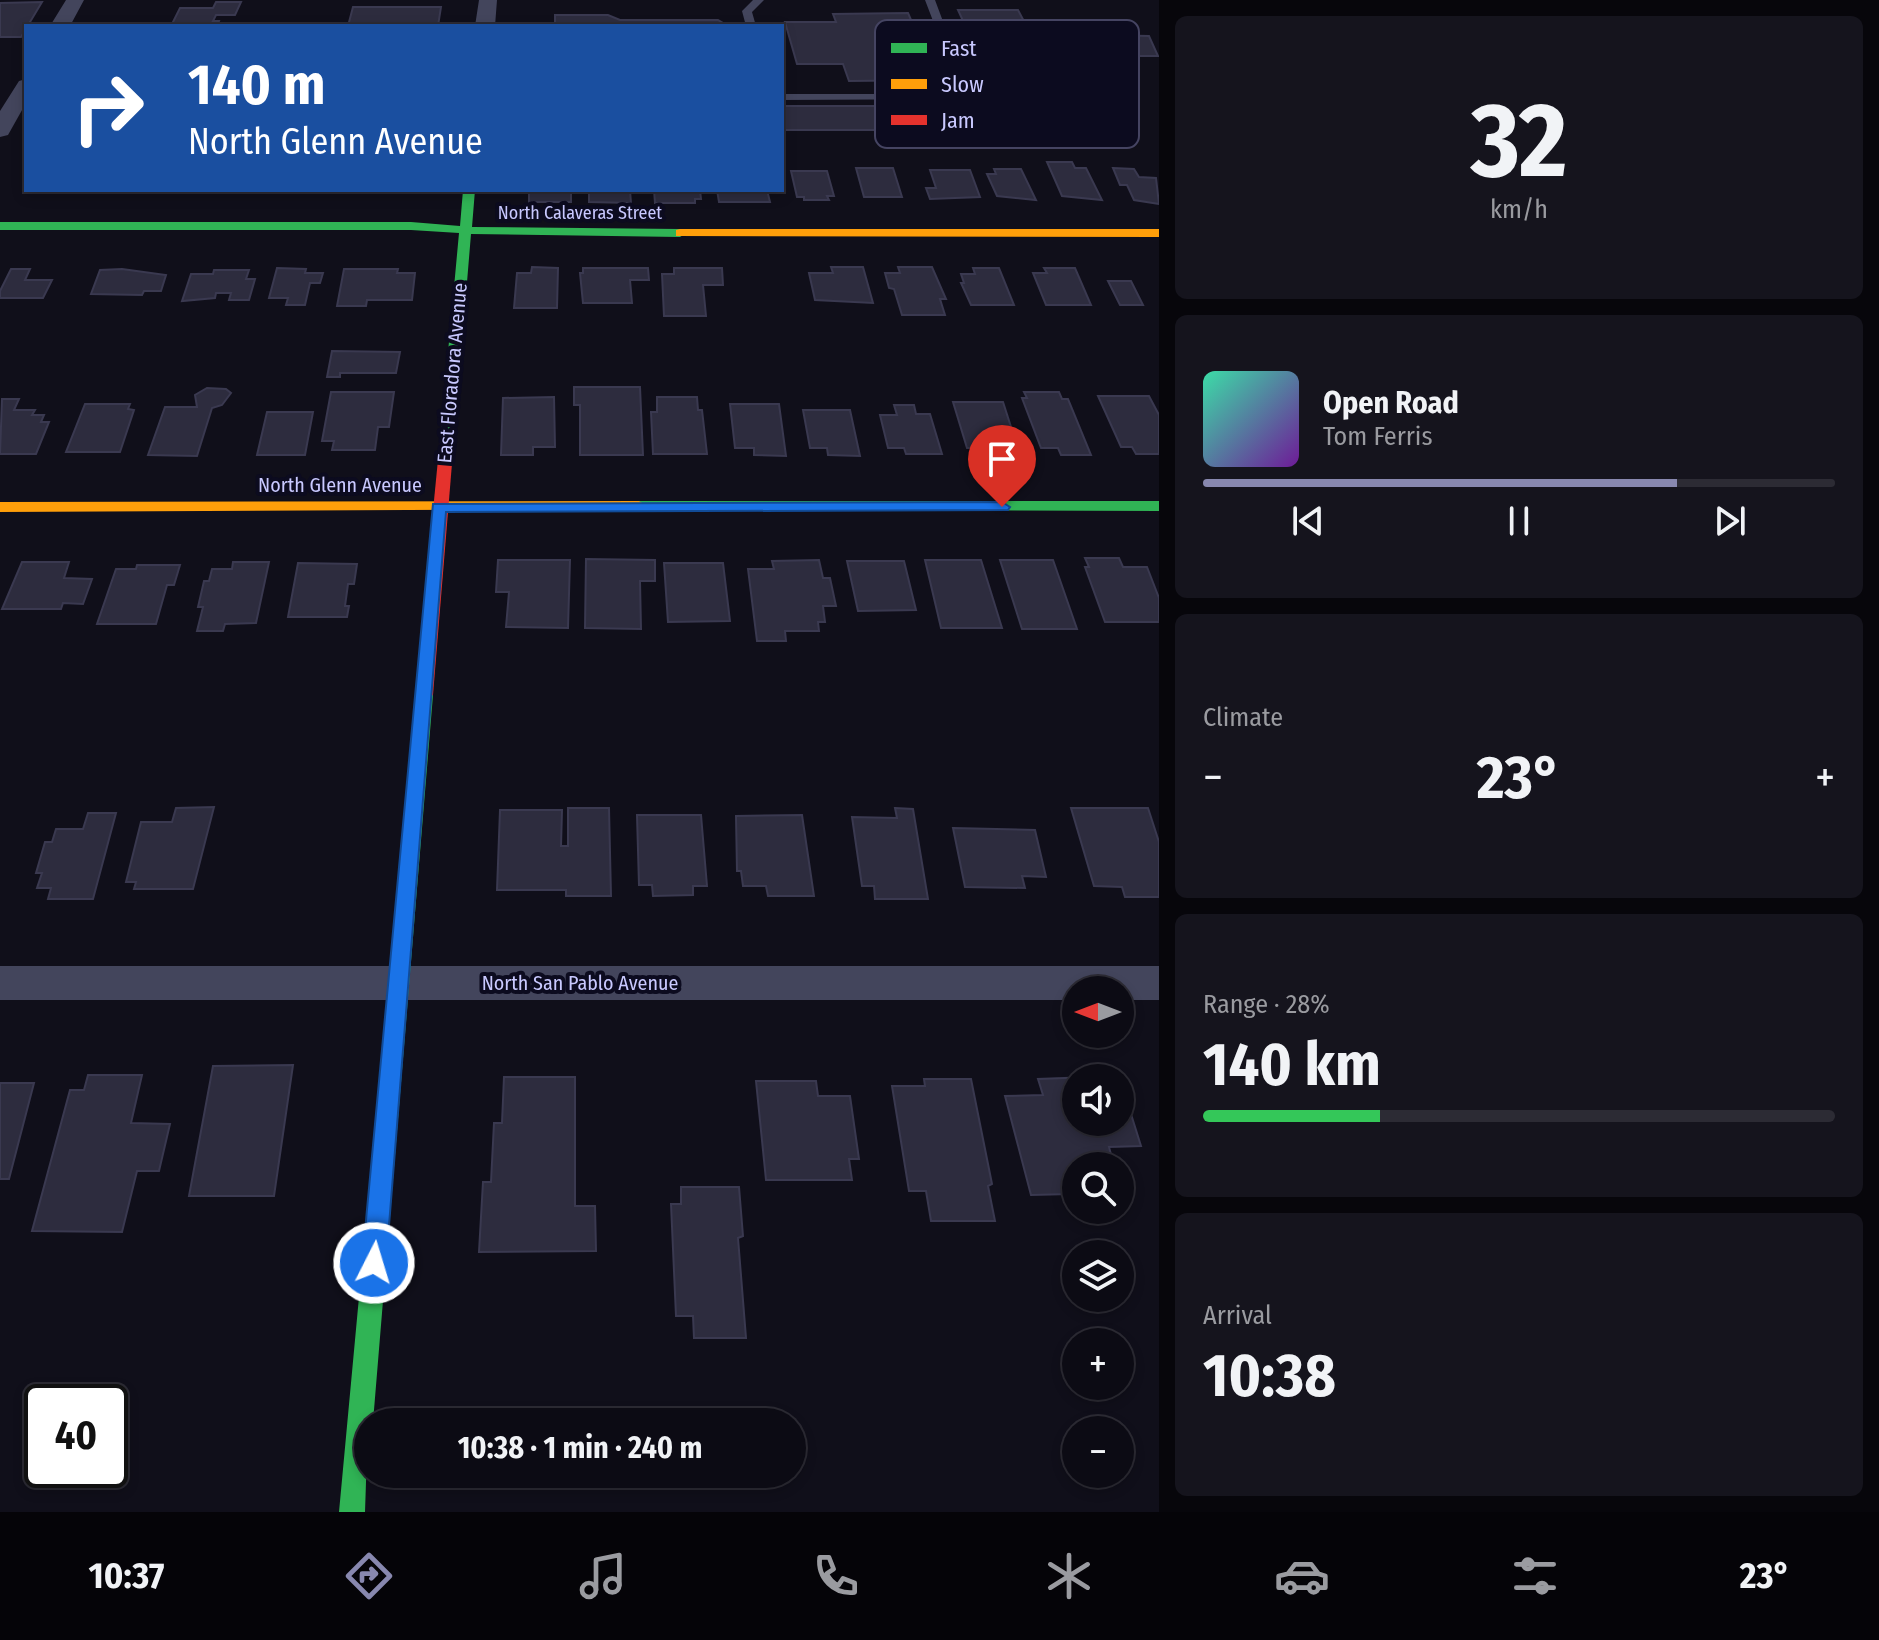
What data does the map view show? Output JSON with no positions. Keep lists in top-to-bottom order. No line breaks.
{"streets":{"street":["North Calaveras Street","East Floradora Avenue","North Glenn Avenue","North San Pablo Avenue"]},"crossings":[["North Calaveras Street","East Floradora Avenue"],["East Floradora Avenue","North Glenn Avenue"],["East Floradora Avenue","North San Pablo Avenue"]],"legend":["Fast","Slow","Jam"],"north":"left","page":{"tile":[["32","km/h"],"Climate",["Range · 28%","140 km"],["Arrival","10:38"]],"turn":["140 m","North Glenn Avenue"],"song":["Open Road","Tom Ferris"],"heat":["−","23°","+"],"map_buttons":["+","−"],"limit":"40","trip":"10:38 · 1 min · 240 m","tabs":["10:37","23°"]}}
